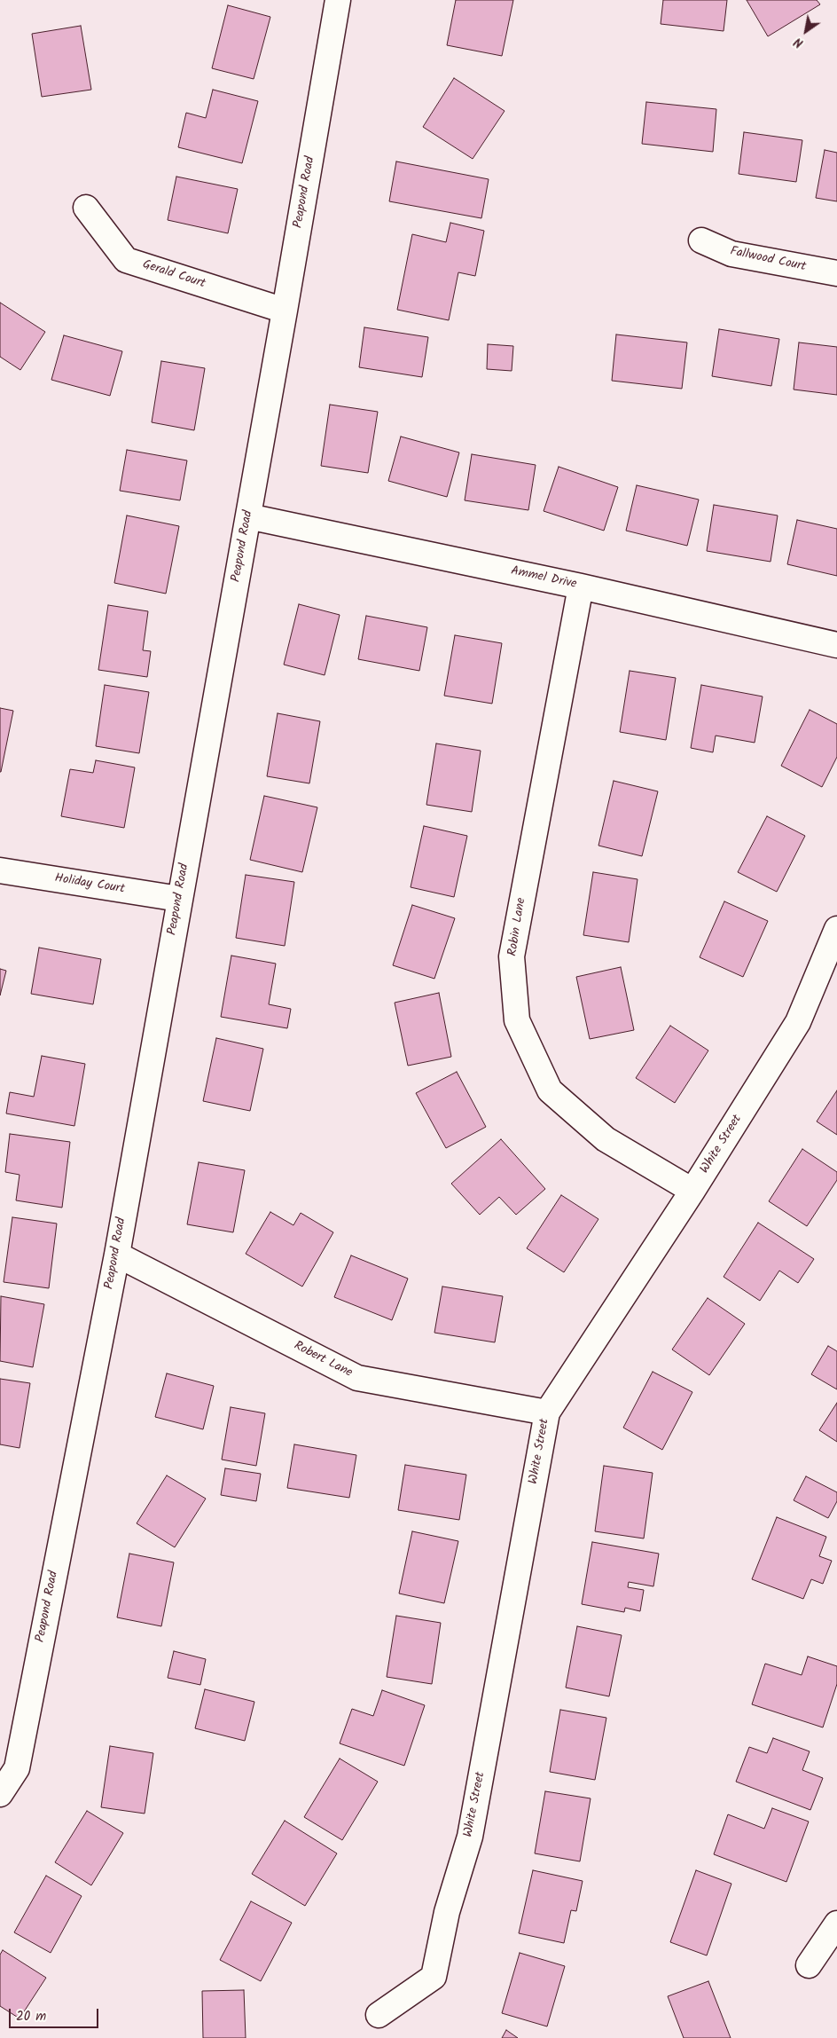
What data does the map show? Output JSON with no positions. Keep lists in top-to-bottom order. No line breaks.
{"streets":{"street":["Peapond Road","Fallwood Court","Gerald Court","Ammel Drive","Holiday Court","Robin Lane","White Street","Robert Lane"]},"crossings":[["Peapond Road","Gerald Court"],["Peapond Road","Ammel Drive"],["Peapond Road","Holiday Court"],["Peapond Road","Robert Lane"],["Ammel Drive","Robin Lane"],["Robin Lane","White Street"],["White Street","Robert Lane"]],"scale_bar":"20 m","north":"bottom left"}
